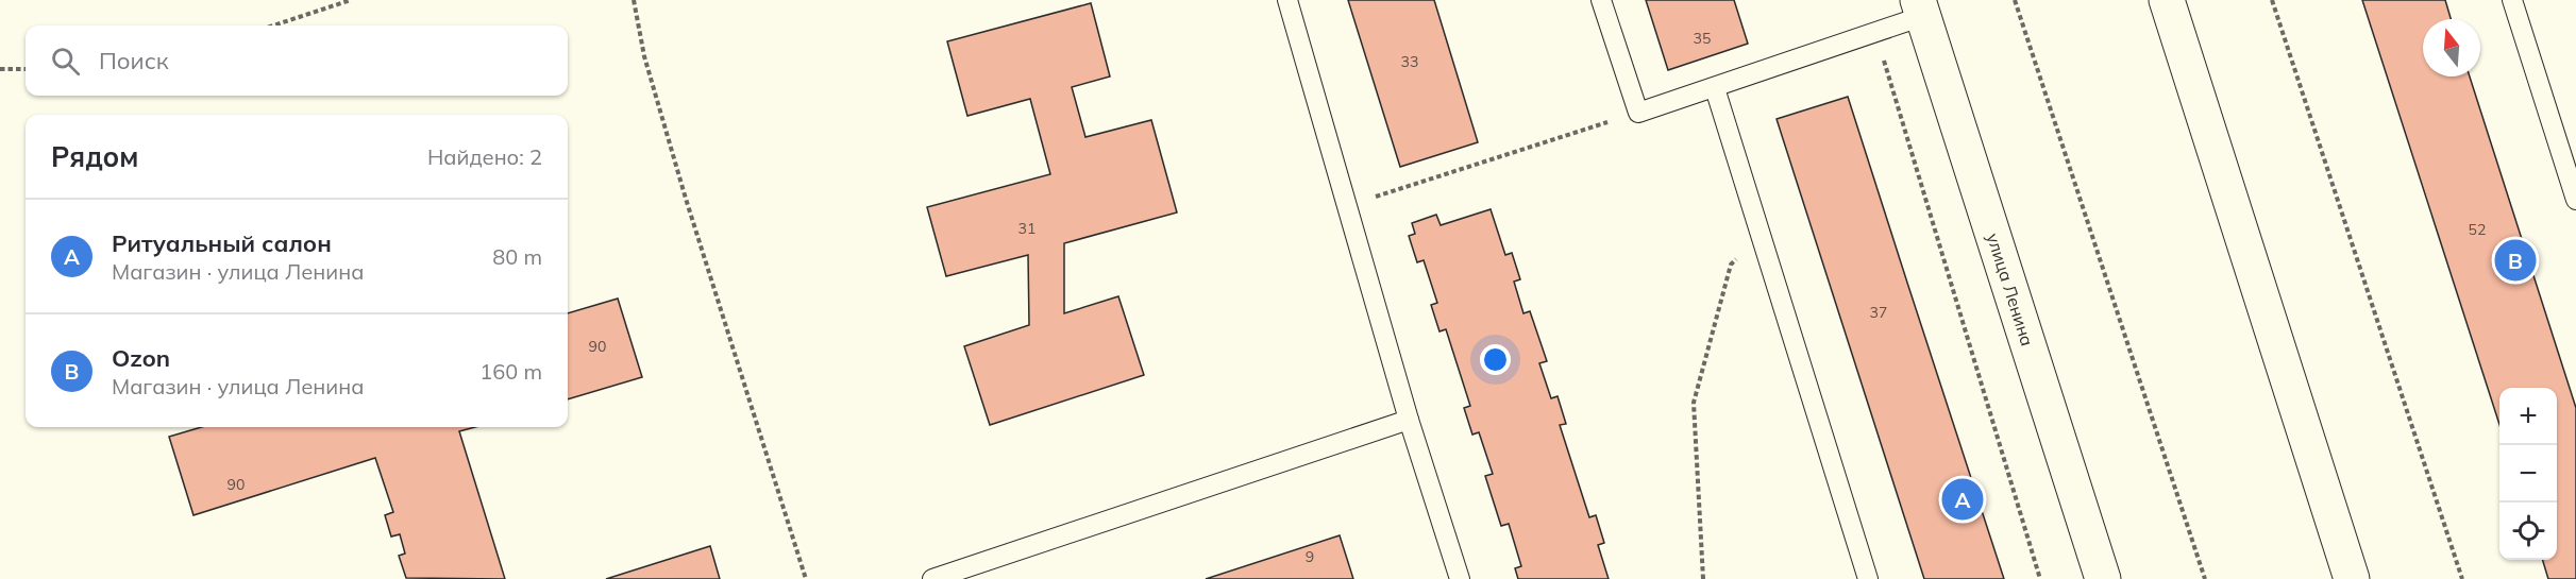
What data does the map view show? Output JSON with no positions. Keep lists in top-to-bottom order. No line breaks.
{"streets":{"street":["улица Ленина"]},"house_numbers":["35","33","31","52","37","90","90","9"],"north":"top","page":{"search":"Поиск","heading":["Рядом","Найдено: 2"],"list":[{"mark":"A","name":"Ритуальный салон","note":"Магазин · улица Ленина","value":"80 m"},{"mark":"B","name":"Ozon","note":"Магазин · улица Ленина","value":"160 m"}],"pins":["B","A"],"map_buttons":["+","−"]}}
